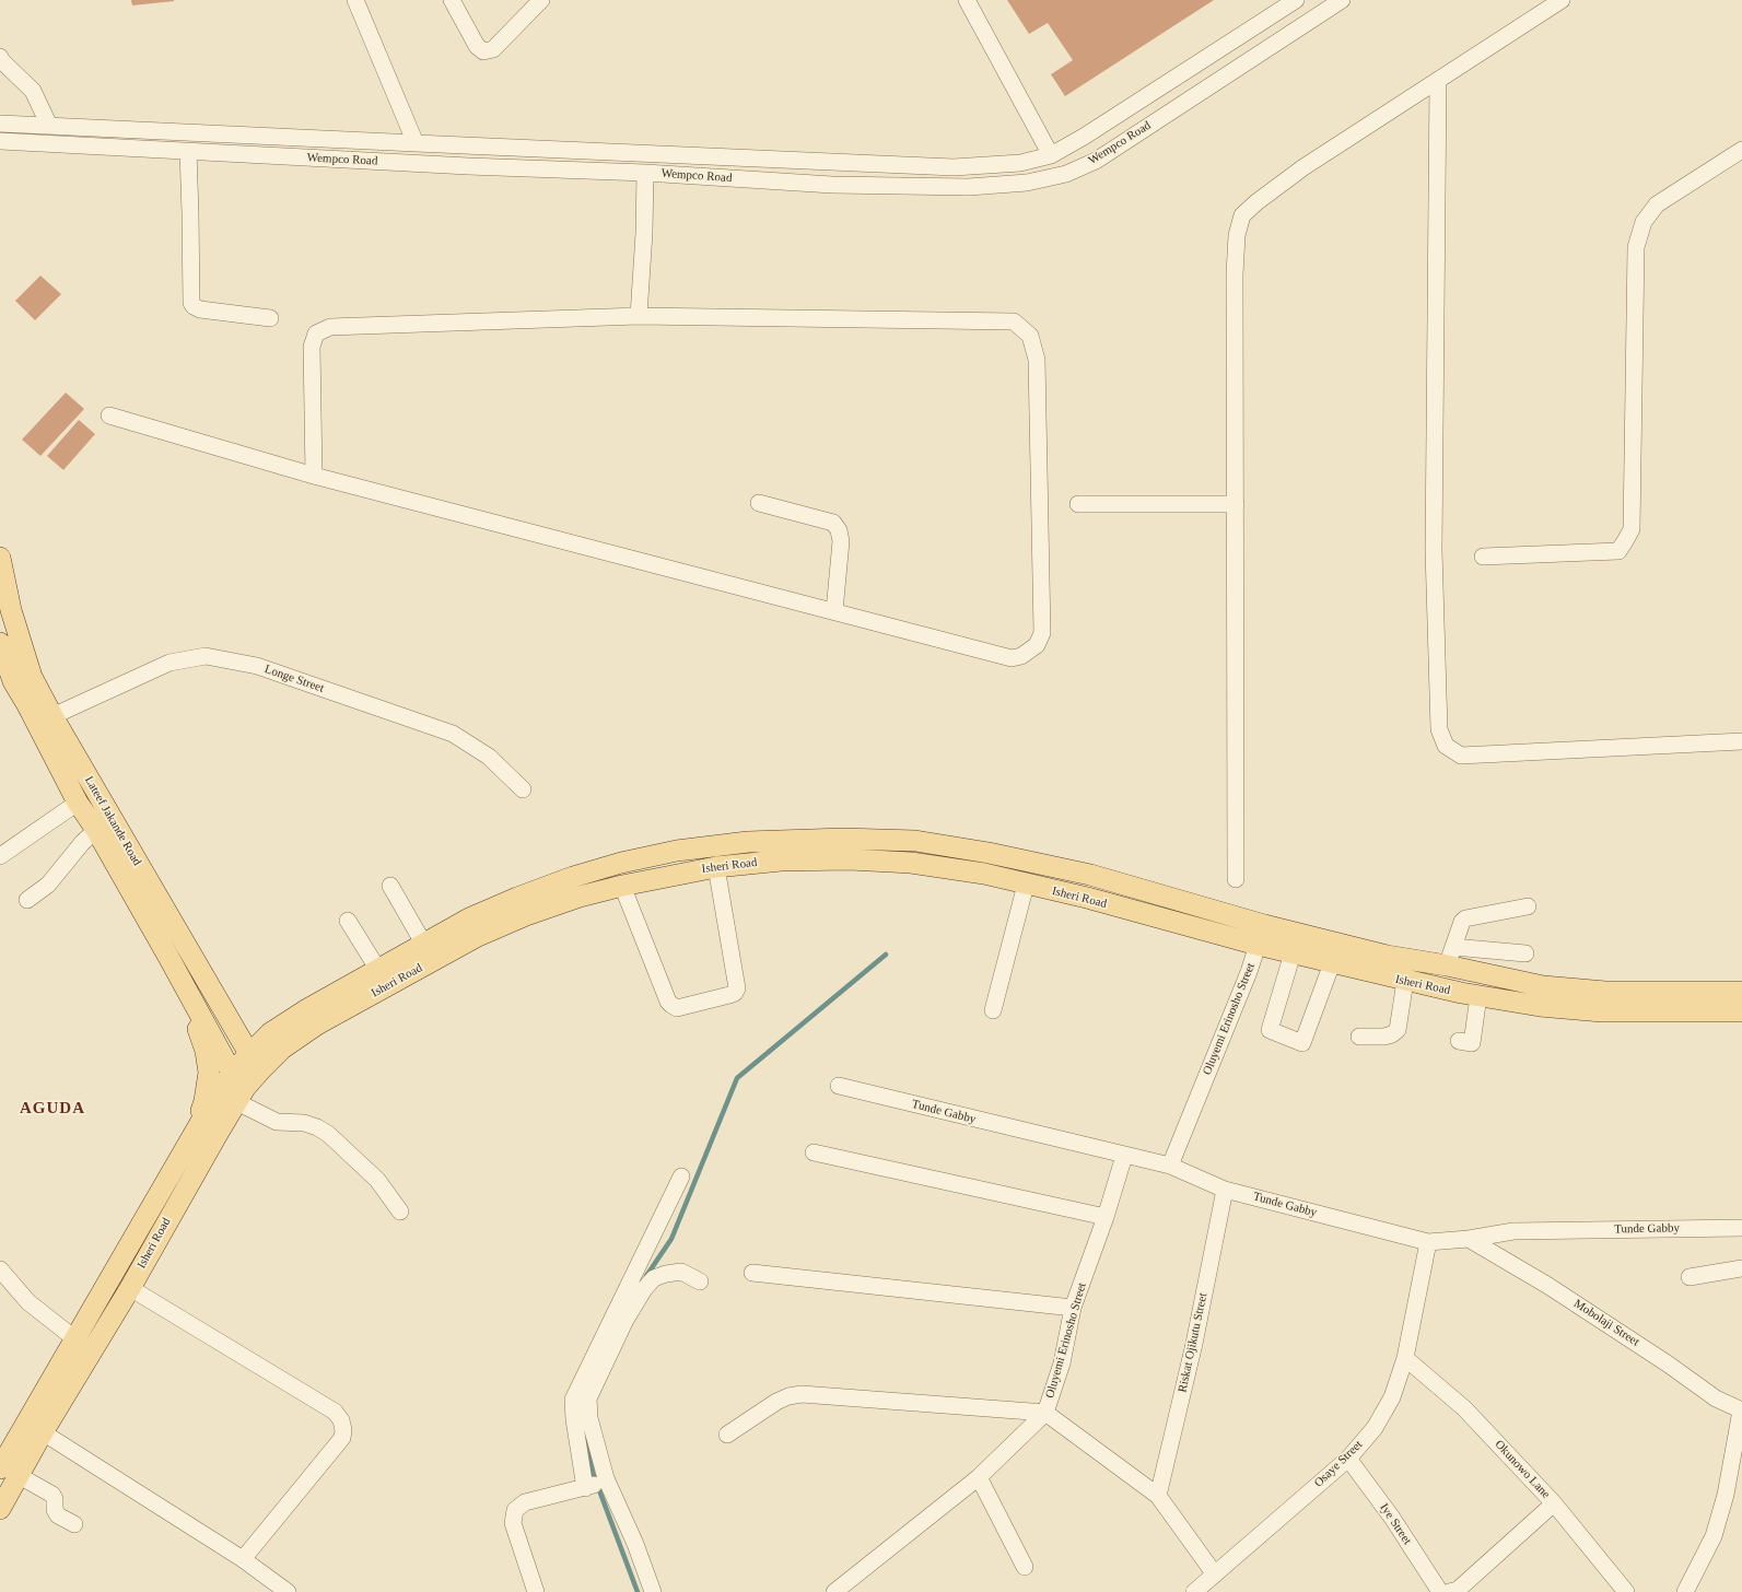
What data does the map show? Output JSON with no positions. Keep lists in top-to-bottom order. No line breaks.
{"streets":{"main road":["Lateef Jakande Road","Isheri Road"],"street":["Wempco Road","Longe Street","Oluyemi Erinosho Street","Tunde Gabby","Mobolaji Street","Riskat Ojikutu Street","Osaye Street","Okunowo Lane","Iye Street"]},"crossings":[["Longe Street","Lateef Jakande Road"],["Lateef Jakande Road","Isheri Road"],["Isheri Road","Oluyemi Erinosho Street"],["Oluyemi Erinosho Street","Tunde Gabby"],["Tunde Gabby","Mobolaji Street"],["Tunde Gabby","Riskat Ojikutu Street"],["Tunde Gabby","Osaye Street"],["Osaye Street","Okunowo Lane"],["Osaye Street","Iye Street"]],"districts":["AGUDA"]}
